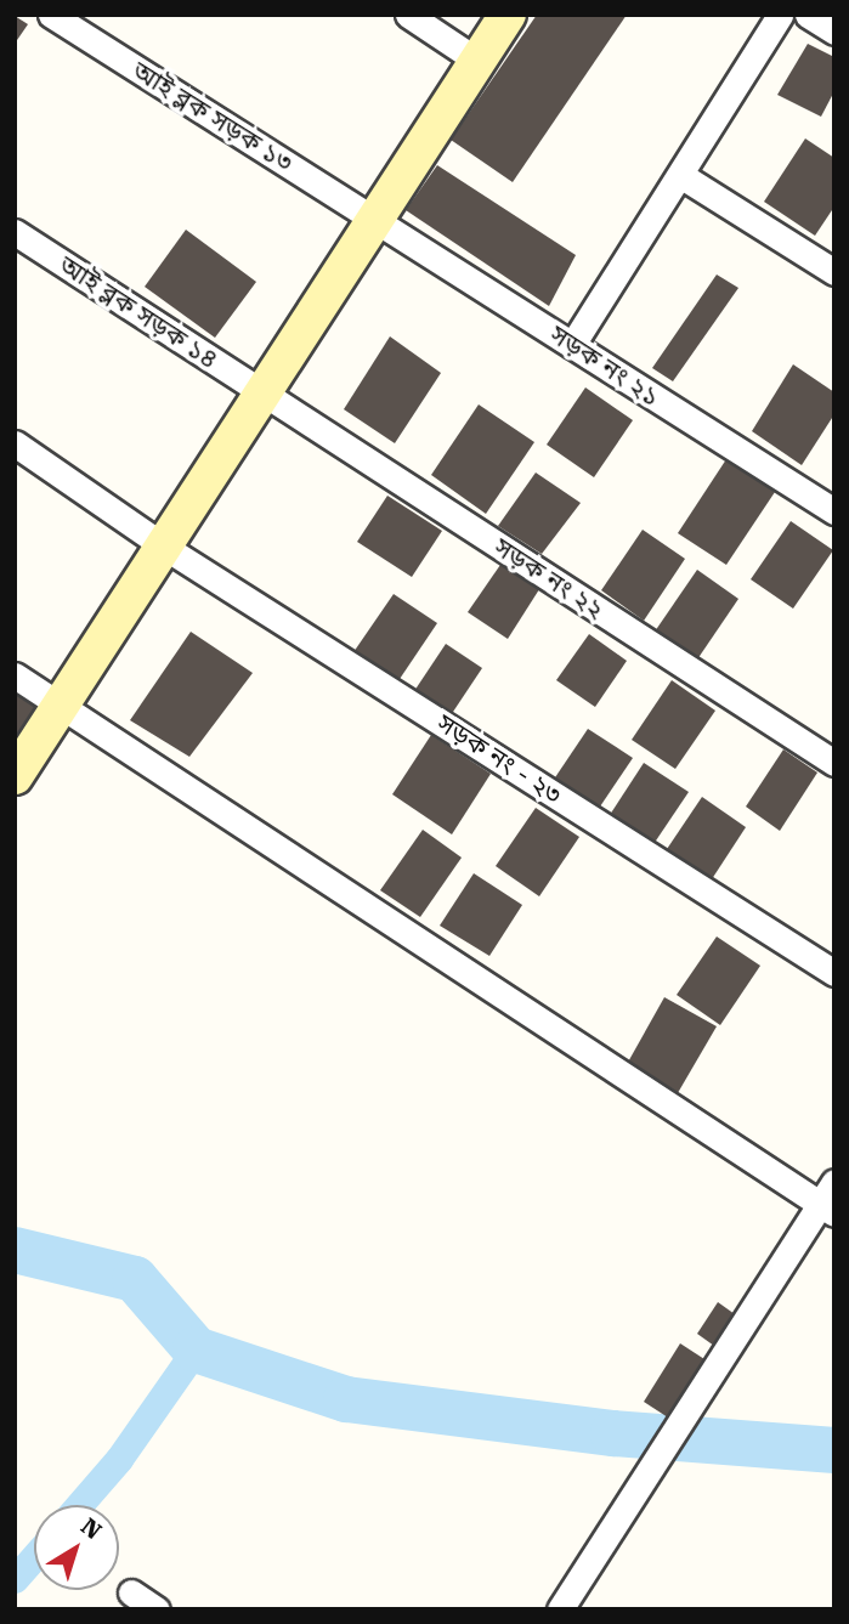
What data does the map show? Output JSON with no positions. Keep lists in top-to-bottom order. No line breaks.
{"streets":{"street":["আই ব্লক সড়ক ১৩","আই ব্লক সড়ক ১৪","সড়ক নং ২১","সড়ক নং ২২","সড়ক নং - ২৩"]},"crossings":[["আই ব্লক সড়ক ১৩","সড়ক নং ২১"],["আই ব্লক সড়ক ১৪","সড়ক নং ২২"]],"north":"top right"}
